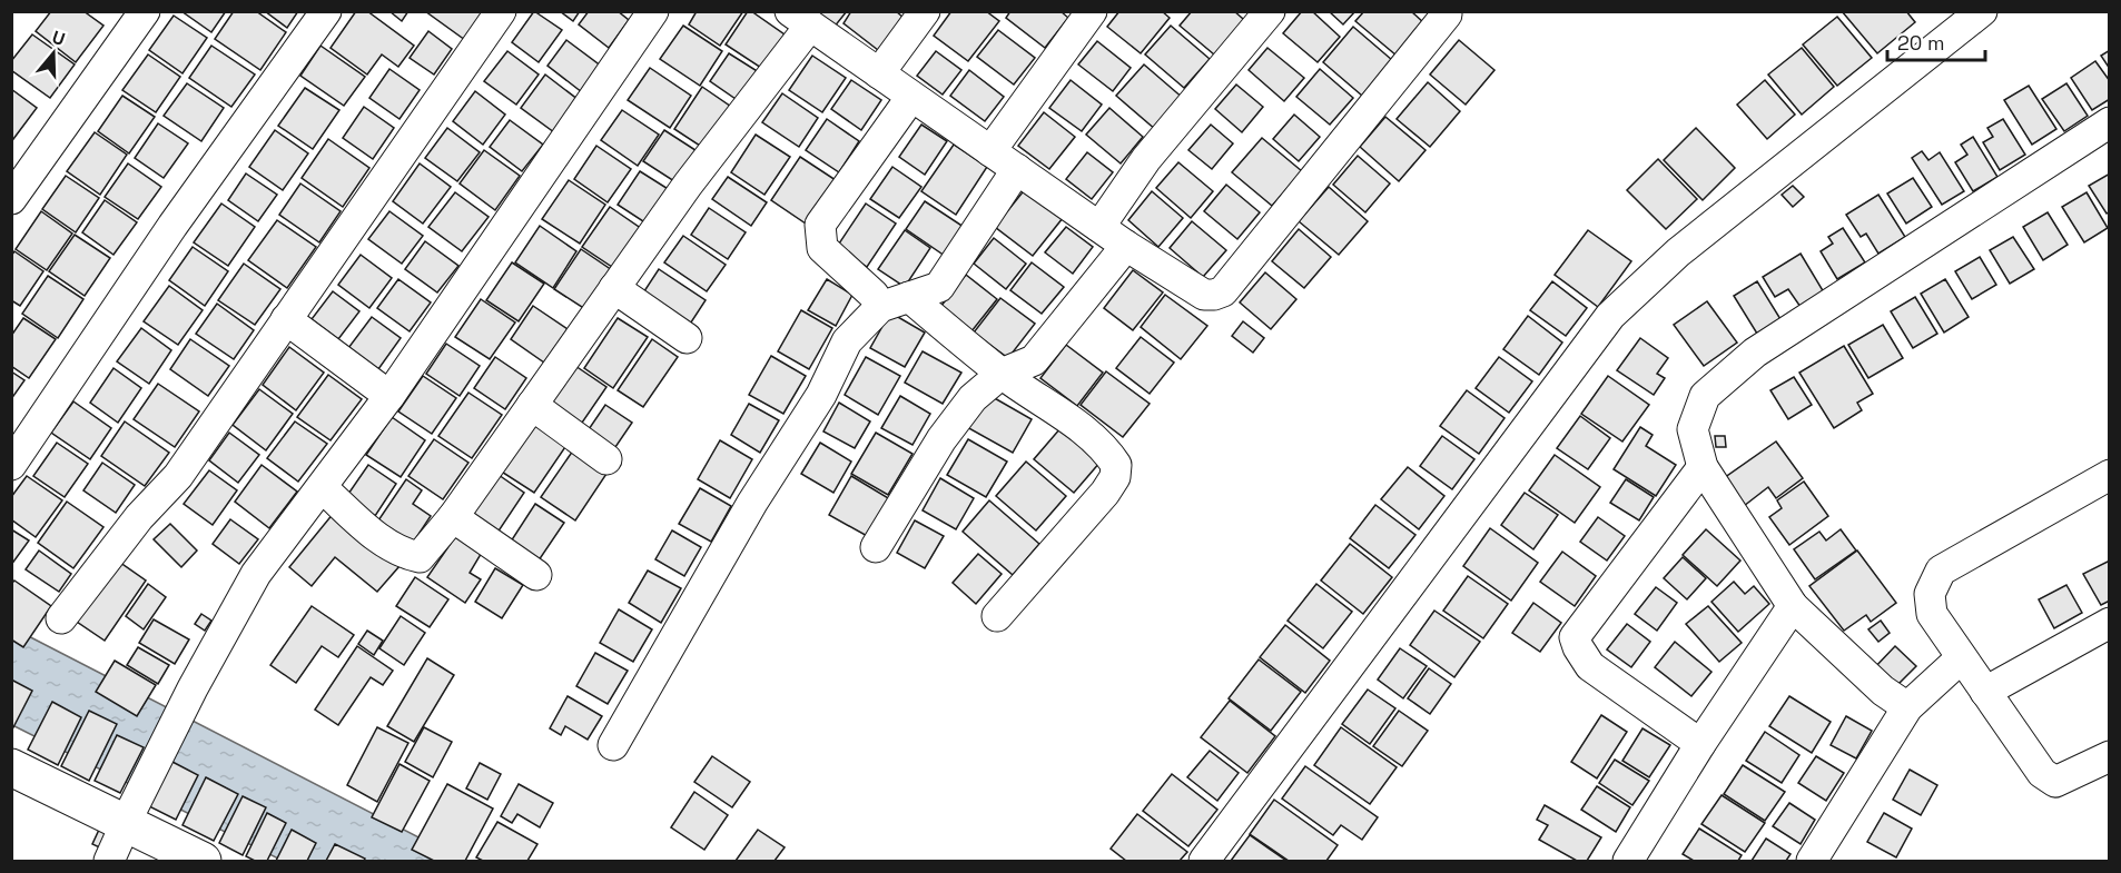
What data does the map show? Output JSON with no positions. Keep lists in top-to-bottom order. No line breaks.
{"scale_bar":"20 m","north":"top"}
